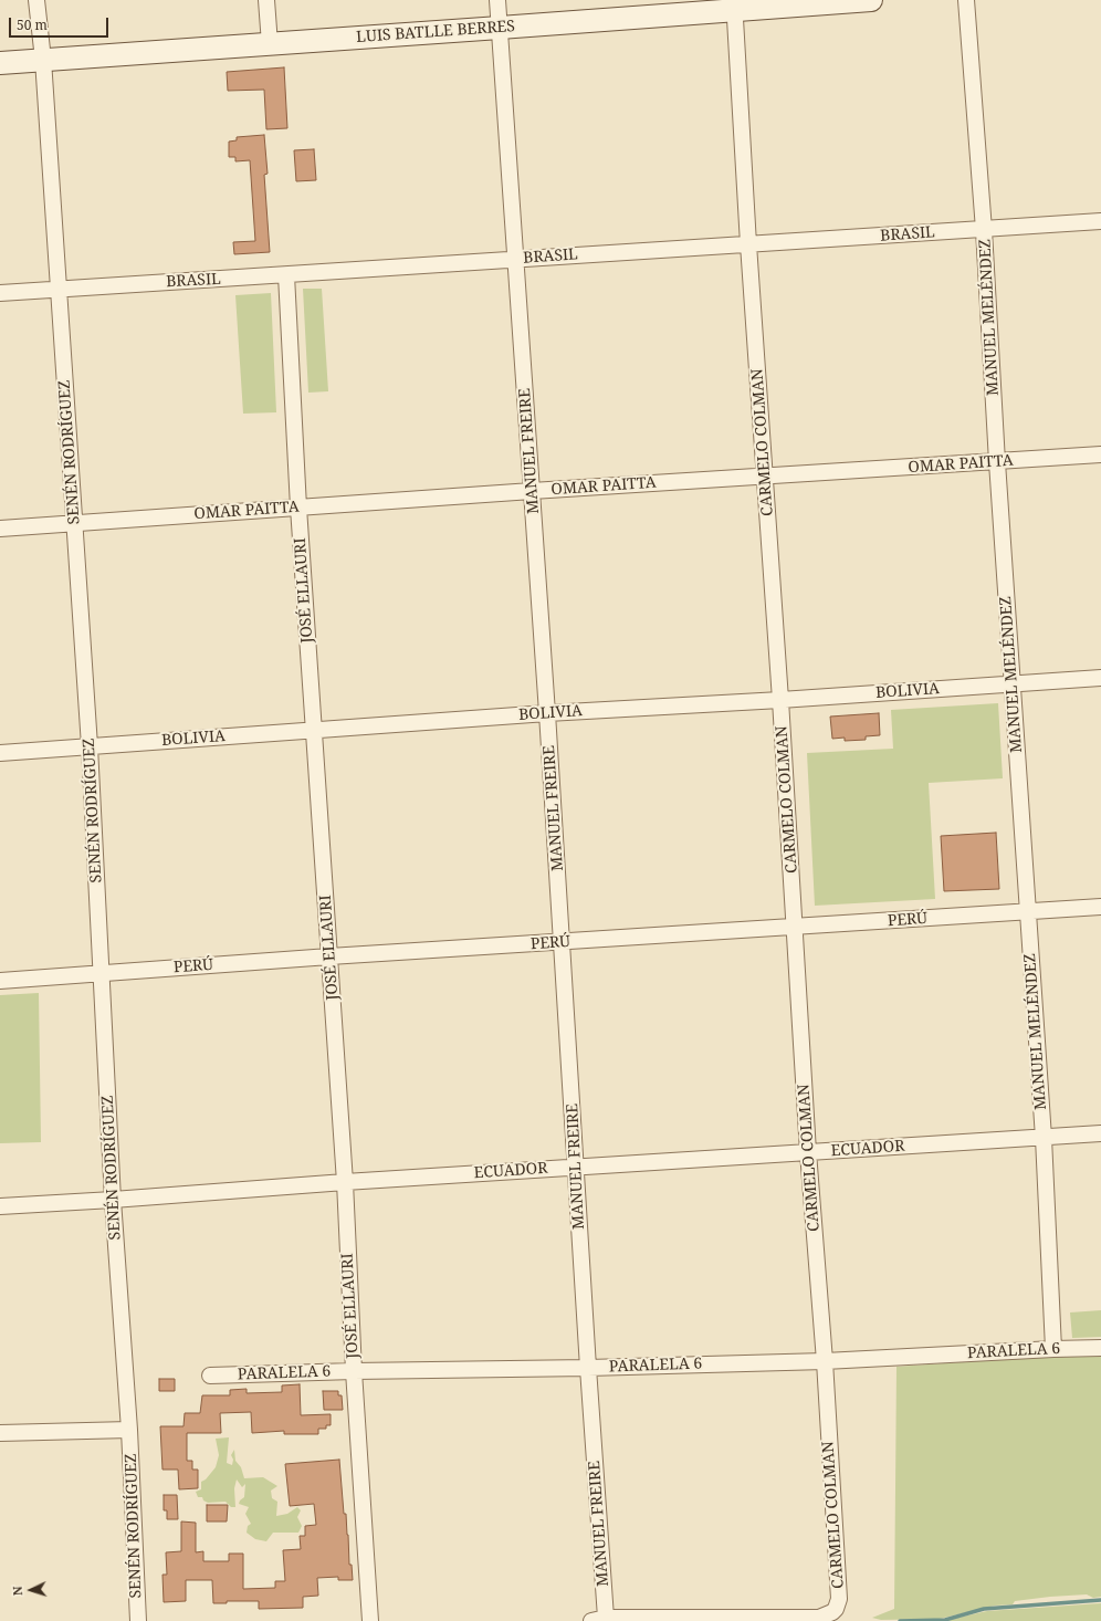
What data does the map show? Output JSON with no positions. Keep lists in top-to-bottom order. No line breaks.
{"streets":{"street":["LUIS BATLLE BERRES","BRASIL","MANUEL MELÉNDEZ","CARMELO COLMAN","MANUEL FREIRE","SENÉN RODRÍGUEZ","OMAR PAITTA","JOSÉ ELLAURI","BOLIVIA","PERÚ","ECUADOR","PARALELA 6"]},"crossings":[["LUIS BATLLE BERRES","CARMELO COLMAN"],["LUIS BATLLE BERRES","MANUEL FREIRE"],["LUIS BATLLE BERRES","SENÉN RODRÍGUEZ"],["BRASIL","MANUEL MELÉNDEZ"],["BRASIL","CARMELO COLMAN"],["BRASIL","MANUEL FREIRE"],["BRASIL","SENÉN RODRÍGUEZ"],["BRASIL","JOSÉ ELLAURI"],["MANUEL MELÉNDEZ","OMAR PAITTA"],["MANUEL MELÉNDEZ","BOLIVIA"],["MANUEL MELÉNDEZ","PERÚ"],["MANUEL MELÉNDEZ","ECUADOR"],["MANUEL MELÉNDEZ","PARALELA 6"],["CARMELO COLMAN","MANUEL FREIRE"],["CARMELO COLMAN","OMAR PAITTA"],["CARMELO COLMAN","BOLIVIA"],["CARMELO COLMAN","PERÚ"],["CARMELO COLMAN","ECUADOR"],["CARMELO COLMAN","PARALELA 6"],["MANUEL FREIRE","OMAR PAITTA"],["MANUEL FREIRE","BOLIVIA"],["MANUEL FREIRE","PERÚ"],["MANUEL FREIRE","ECUADOR"],["MANUEL FREIRE","PARALELA 6"],["SENÉN RODRÍGUEZ","OMAR PAITTA"],["SENÉN RODRÍGUEZ","BOLIVIA"],["SENÉN RODRÍGUEZ","PERÚ"],["SENÉN RODRÍGUEZ","ECUADOR"],["OMAR PAITTA","JOSÉ ELLAURI"],["JOSÉ ELLAURI","BOLIVIA"],["JOSÉ ELLAURI","PERÚ"],["JOSÉ ELLAURI","ECUADOR"],["JOSÉ ELLAURI","PARALELA 6"]],"scale_bar":"50 m","north":"left"}
